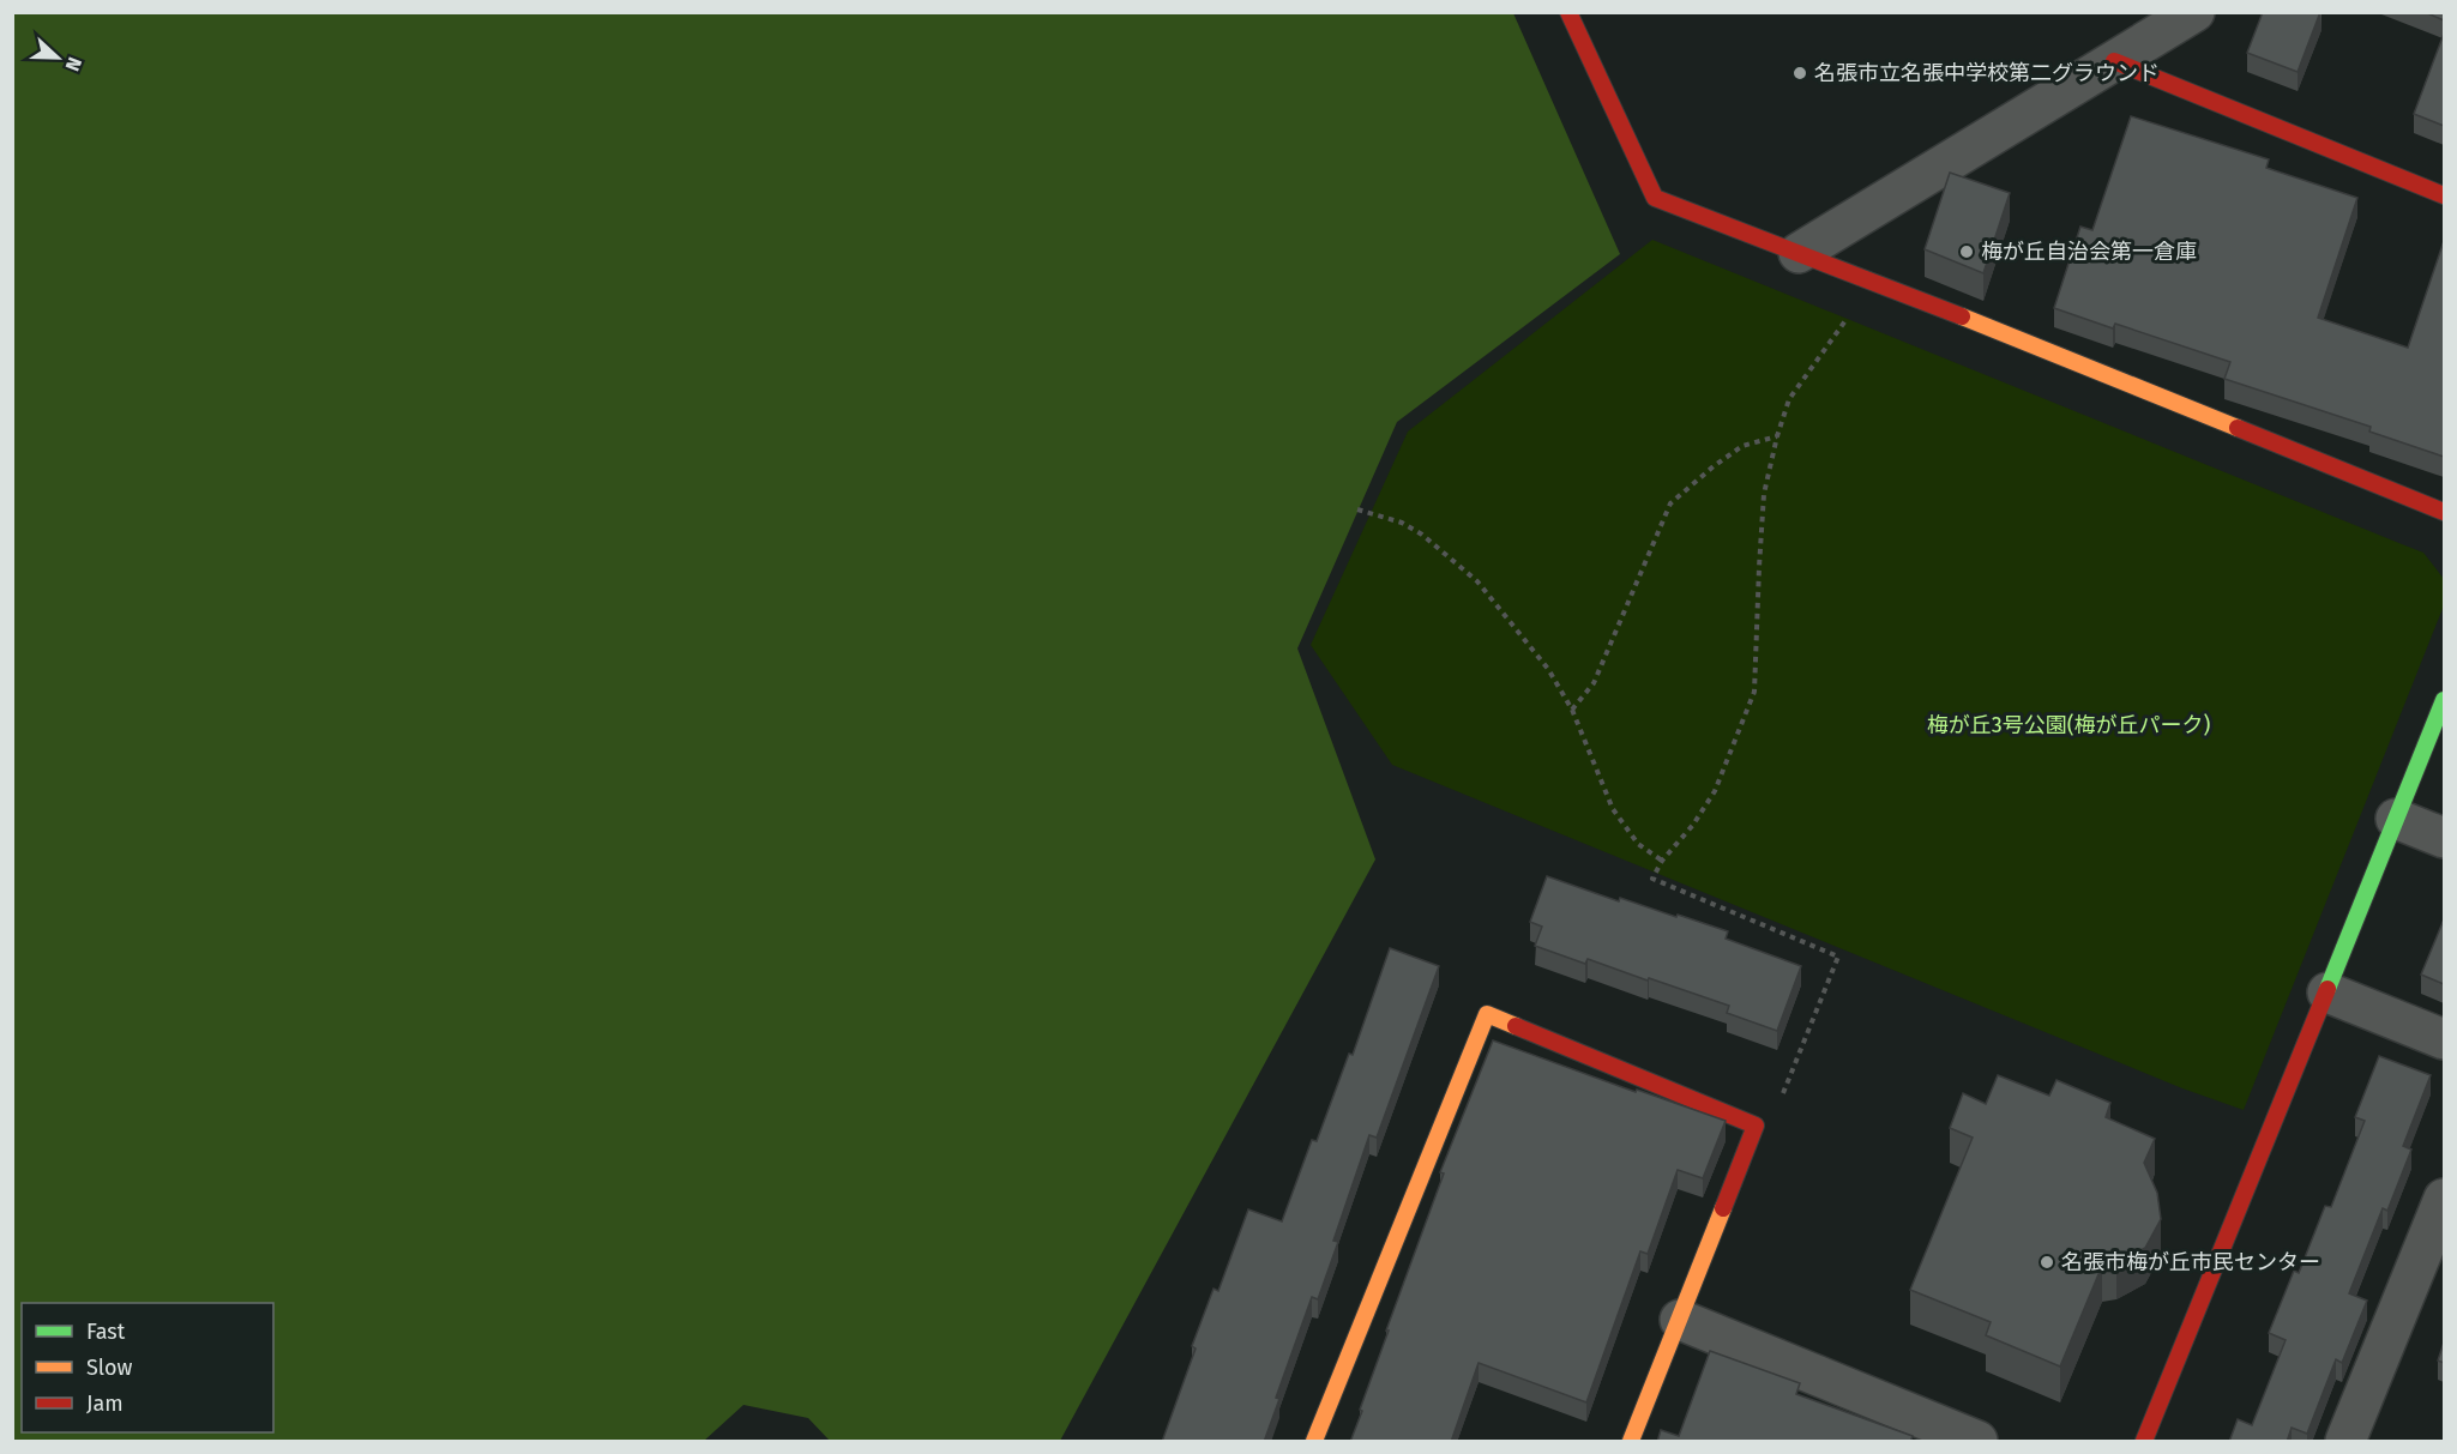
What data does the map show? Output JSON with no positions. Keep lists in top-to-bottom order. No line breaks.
{"parks":["梅が丘3号公園(梅が丘パーク)"],"places":["名張市立名張中学校第二グラウンド","梅が丘自治会第一倉庫","名張市梅が丘市民センター"],"legend":["Fast","Slow","Jam"],"north":"right"}
